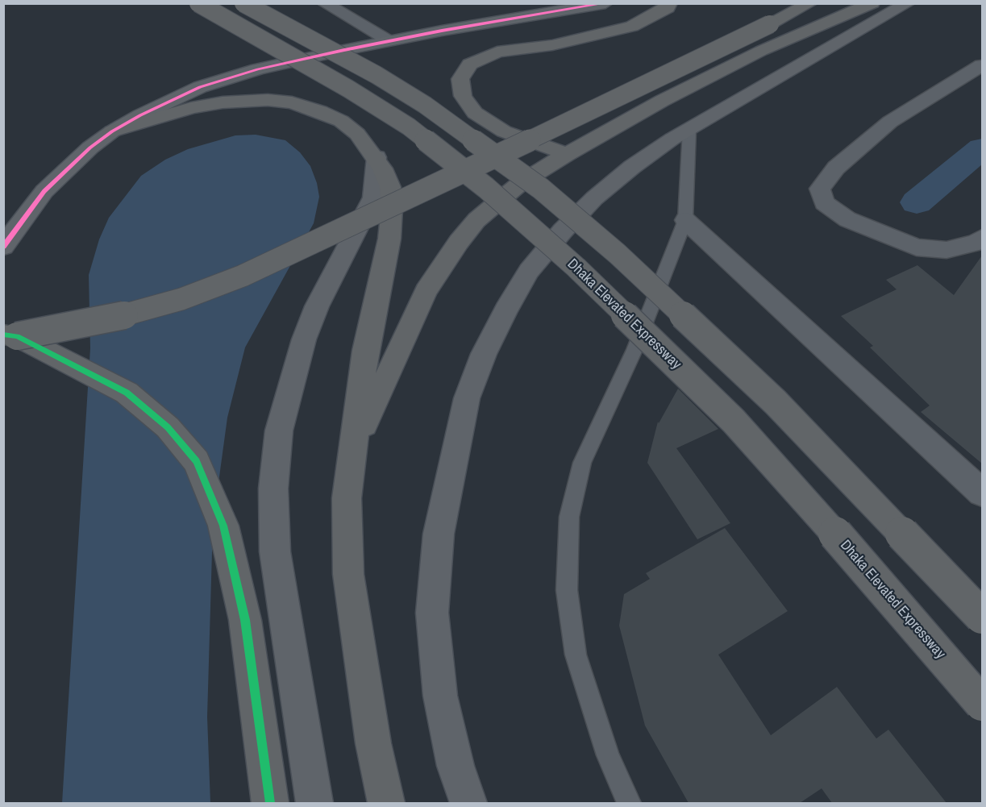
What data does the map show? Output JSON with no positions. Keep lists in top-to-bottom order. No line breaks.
{"streets":{"highway":["Dhaka Elevated Expressway"]}}
